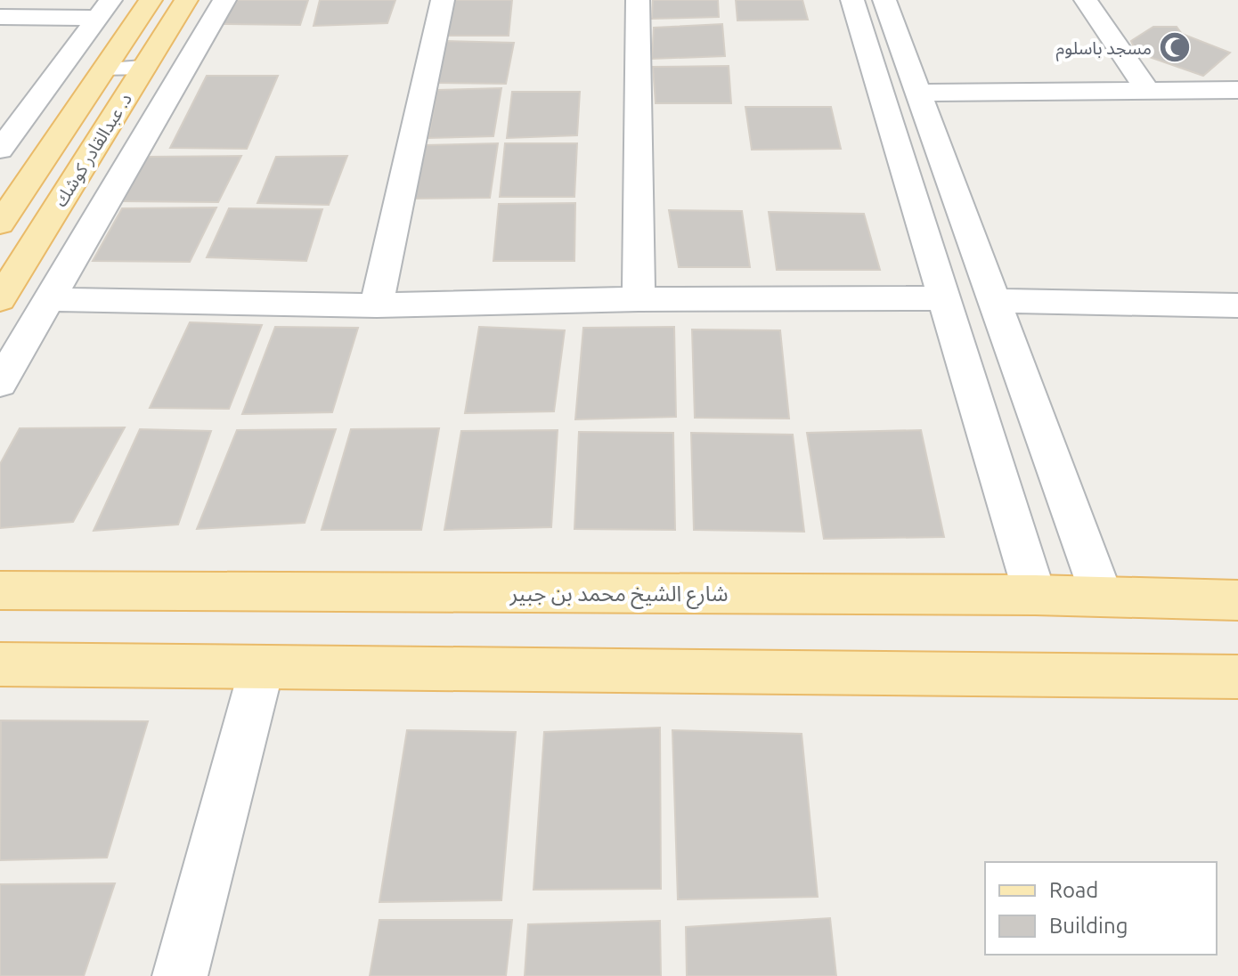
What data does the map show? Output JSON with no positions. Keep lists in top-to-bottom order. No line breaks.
{"streets":{"main road":["د. عبدالقادر كوشك","شارع الشيخ محمد بن جبير"]},"places":{"mosque":["مسجد باسلوم"]},"legend":["Road","Building"]}
